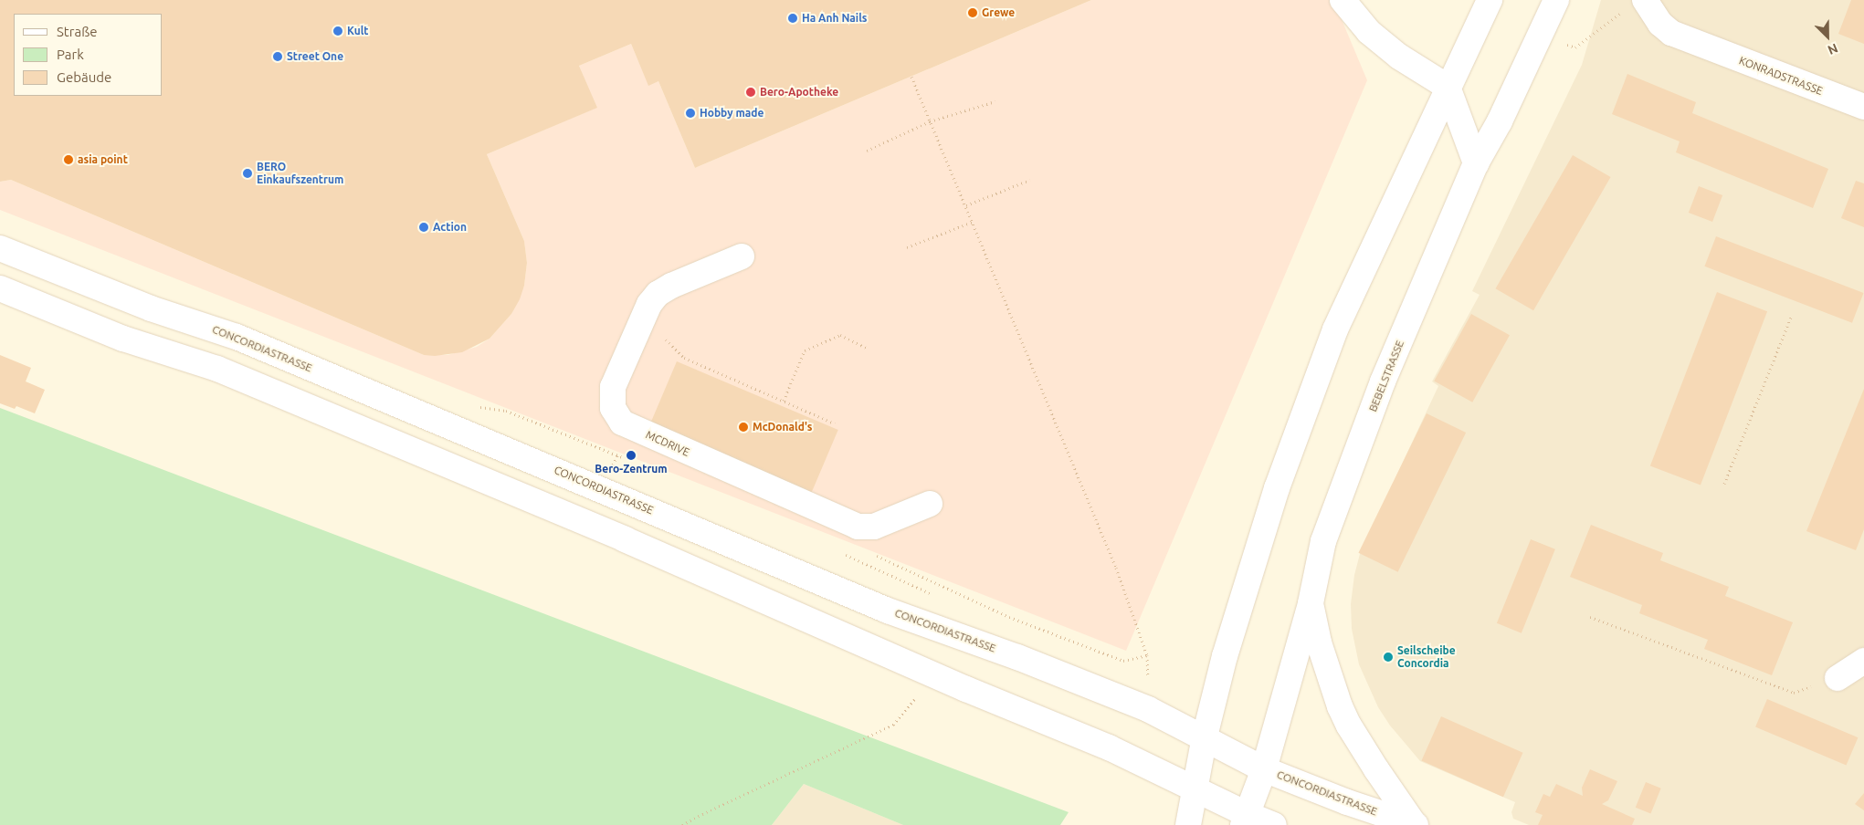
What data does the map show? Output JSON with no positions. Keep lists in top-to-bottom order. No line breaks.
{"streets":{"street":["KONRADSTRASSE","CONCORDIASTRASSE","BEBELSTRASSE","MCDRIVE"]},"crossings":[["CONCORDIASTRASSE","BEBELSTRASSE"]],"places":["Grewe","Ha Anh Nails","Kult","Street One","Bero-Apotheke","Hobby made","asia point","BERO Einkaufszentrum","Action","McDonald's","Bero-Zentrum","Seilscheibe Concordia"],"legend":["Straße","Park","Gebäude"],"north":"bottom right"}
